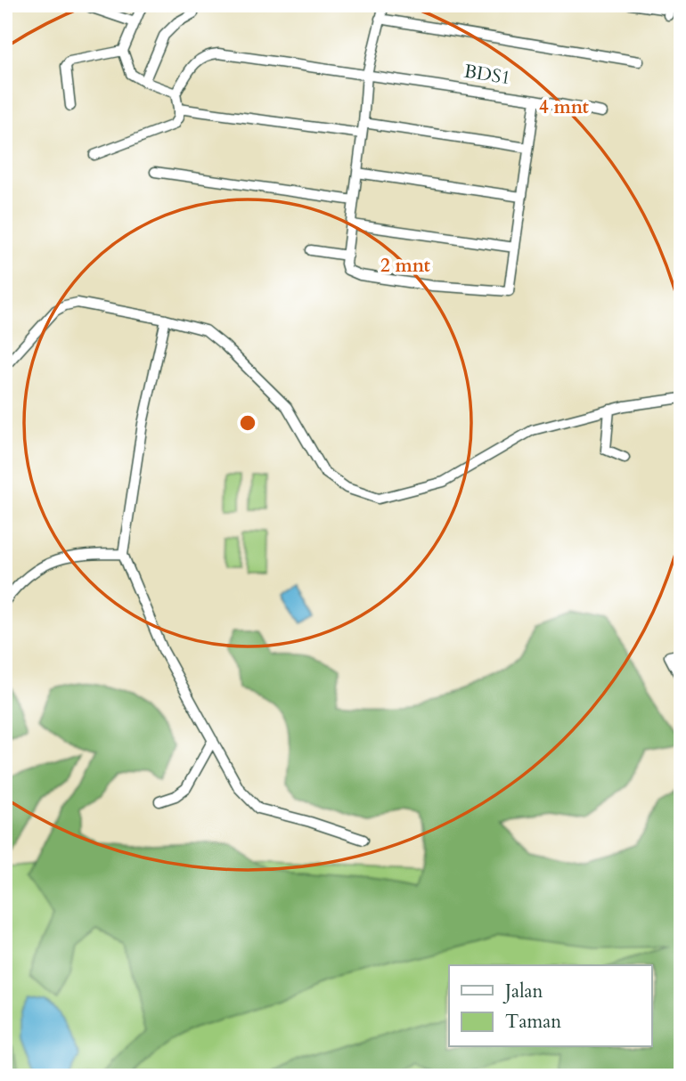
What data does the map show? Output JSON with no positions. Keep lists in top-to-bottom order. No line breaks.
{"streets":{"street":["BDS1"]},"legend":["Jalan","Taman"],"rings":["4 mnt","2 mnt"]}
